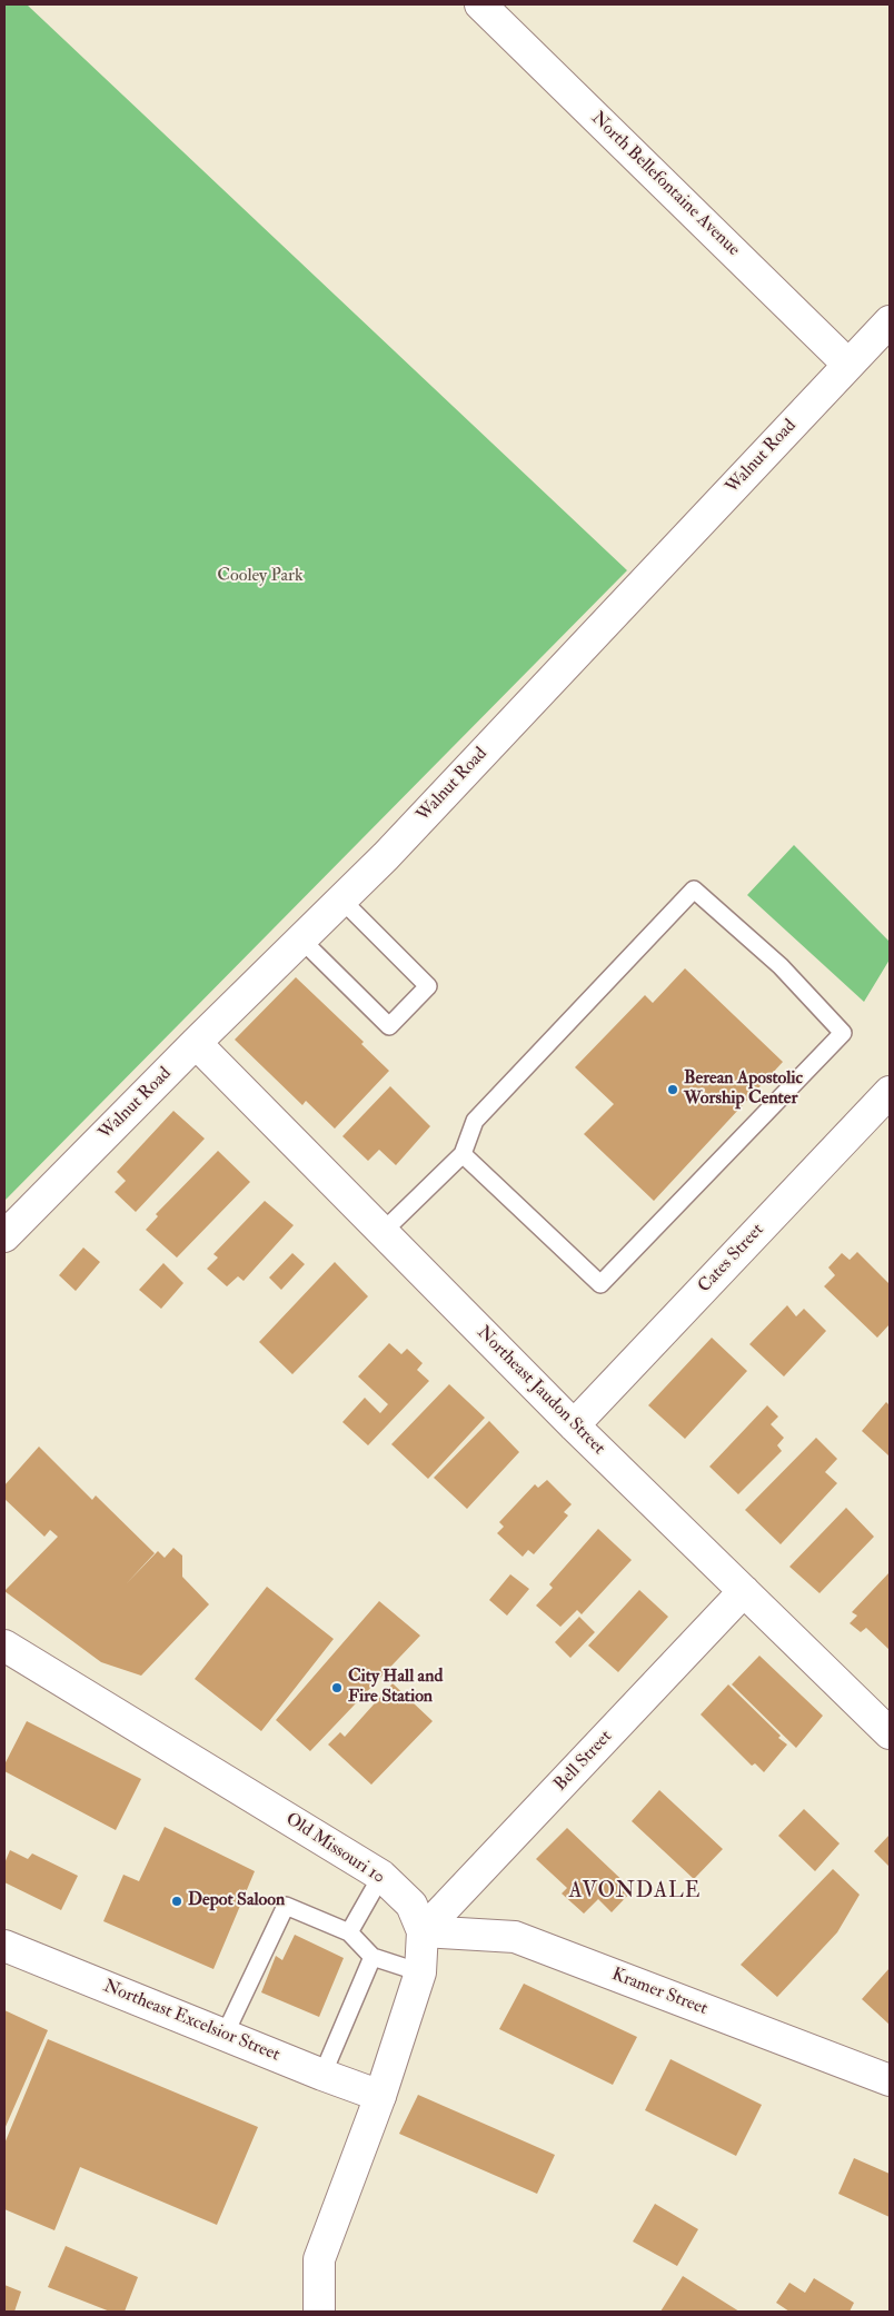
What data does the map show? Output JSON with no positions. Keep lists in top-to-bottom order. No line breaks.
{"streets":{"street":["North Bellefontaine Avenue","Walnut Road","Cates Street","Northeast Jaudon Street","Bell Street","Old Missouri 10","Kramer Street","Northeast Excelsior Street"]},"crossings":[["North Bellefontaine Avenue","Walnut Road"],["Walnut Road","Northeast Jaudon Street"],["Cates Street","Northeast Jaudon Street"],["Northeast Jaudon Street","Bell Street"],["Bell Street","Old Missouri 10"],["Bell Street","Kramer Street"],["Old Missouri 10","Kramer Street"],["Old Missouri 10","Northeast Excelsior Street"]],"districts":["AVONDALE"],"parks":["Cooley Park"],"places":["Berean Apostolic Worship Center","City Hall and Fire Station","Depot Saloon"]}
